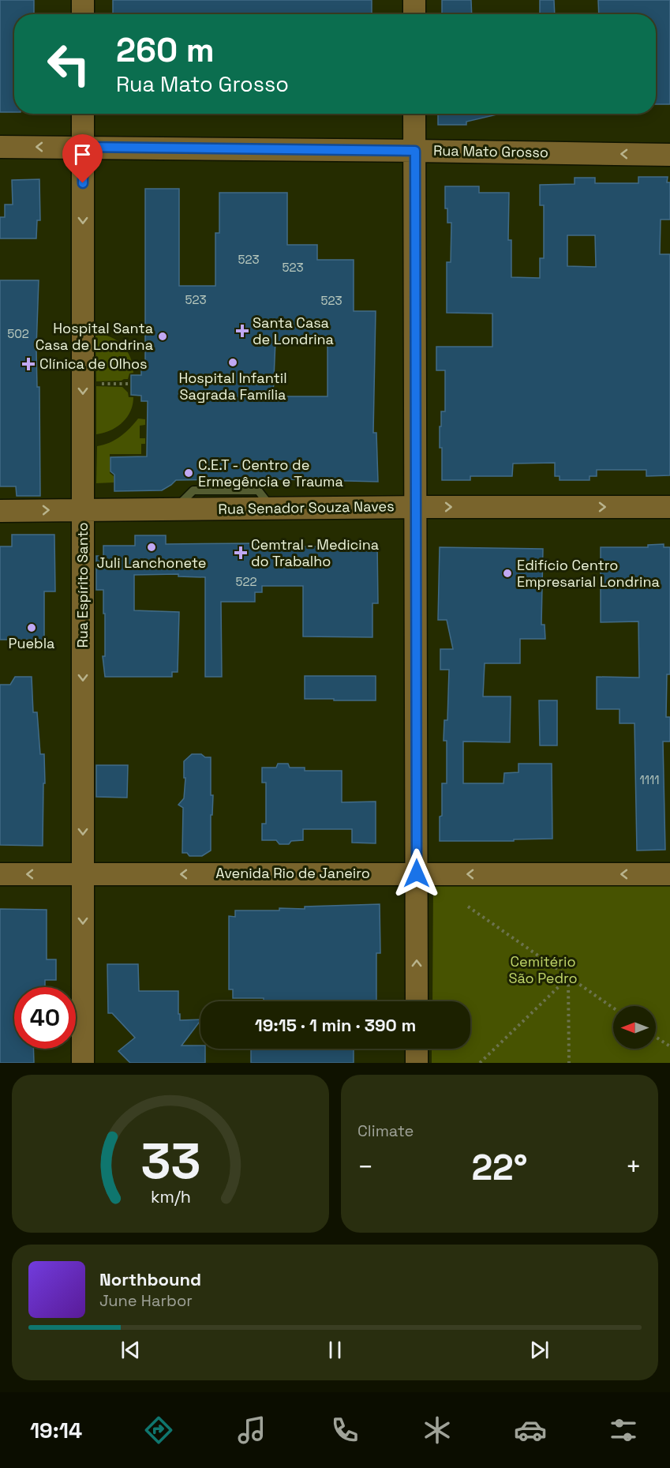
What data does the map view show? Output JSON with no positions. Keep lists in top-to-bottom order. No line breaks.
{"streets":{"street":["Rua Mato Grosso","Rua Senador Souza Naves","Rua Espírito Santo","Avenida Rio de Janeiro"]},"crossings":[["Rua Mato Grosso","Rua Espírito Santo"],["Rua Senador Souza Naves","Rua Espírito Santo"],["Rua Espírito Santo","Avenida Rio de Janeiro"]],"one_way":["Rua Mato Grosso","Rua Senador Souza Naves","Rua Espírito Santo","Avenida Rio de Janeiro"],"parks":["Cemitério São Pedro"],"places":{"health":["Santa Casa de Londrina","Clínica de Olhos","Cemtral - Medicina do Trabalho"],"other":["Hospital Santa Casa de Londrina","Hospital Infantil Sagrada Família","C.E.T - Centro de Ermegência e Trauma","Juli Lanchonete","Edifício Centro Empresarial Londrina","Puebla"]},"house_numbers":["523","523","523","523","502","522","1111"],"north":"left","page":{"turn":["260 m","Rua Mato Grosso"],"limit":"40","trip":"19:15 · 1 min · 390 m","tile":"Climate","heat":["−","22°","+"],"song":["Northbound","June Harbor"],"tabs":"19:14","gauge":["33","km/h"]}}
